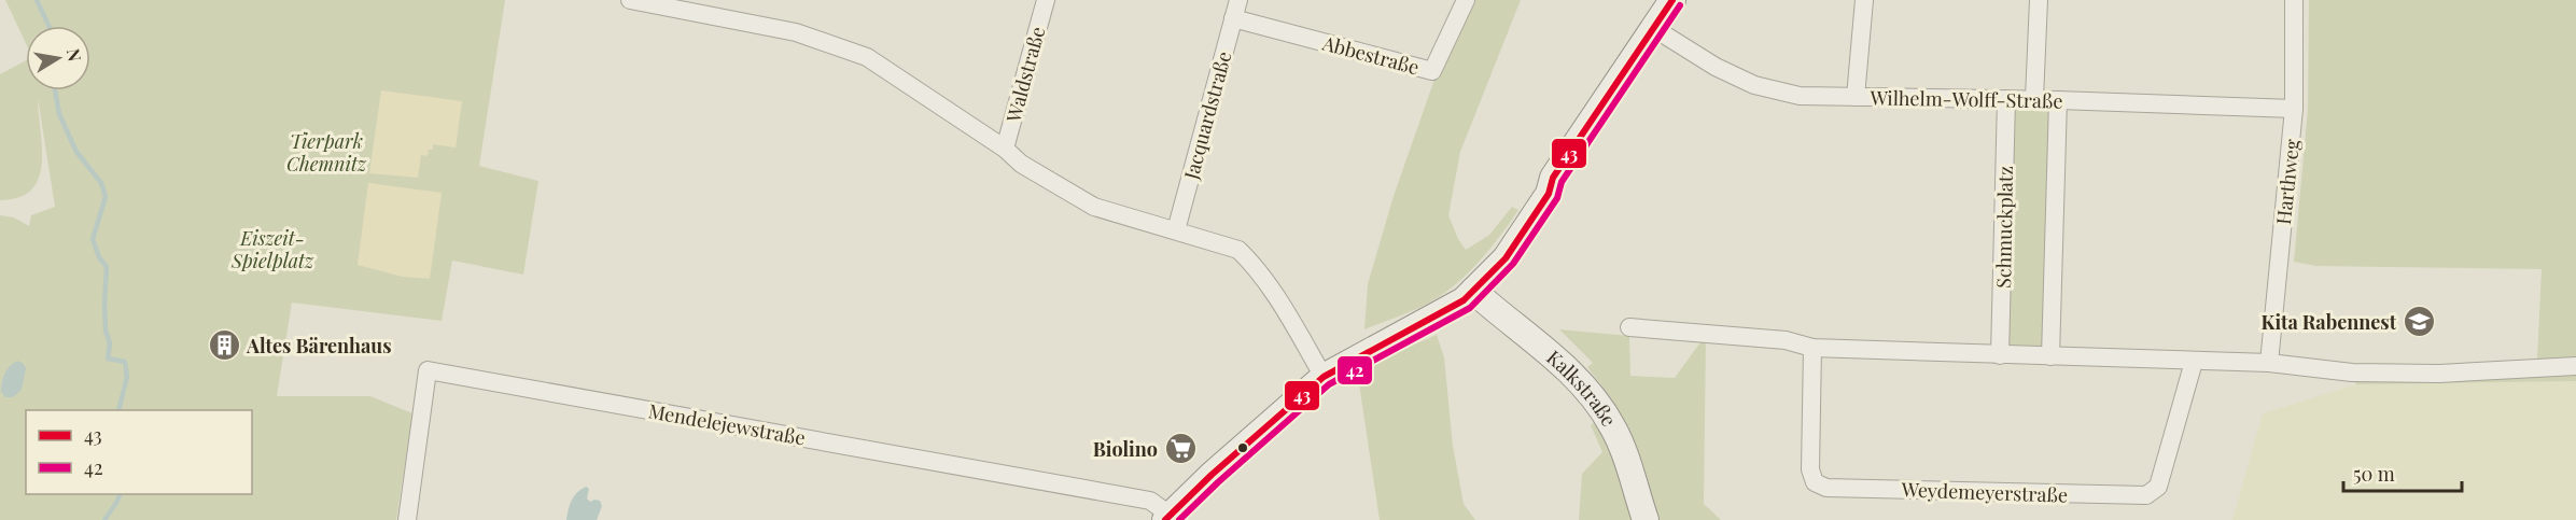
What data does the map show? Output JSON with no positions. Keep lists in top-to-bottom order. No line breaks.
{"streets":{"main road":["Kalkstraße"],"street":["Abbestraße","Waldstraße","Wilhelm-Wolff-Straße","Jacquardstraße","Harthweg","Schmuckplatz","Mendelejewstraße","Weydemeyerstraße"]},"crossings":[["Abbestraße","Jacquardstraße"],["Wilhelm-Wolff-Straße","Harthweg"],["Wilhelm-Wolff-Straße","Schmuckplatz"]],"parks":["Tierpark Chemnitz","Eiszeit- Spielplatz"],"places":{"school or university":["Kita Rabennest"],"building":["Altes Bärenhaus"],"supermarket":["Biolino"]},"lines":["transit line 43","transit line 42"],"legend":["43","42"],"scale_bar":"50 m","north":"right"}
